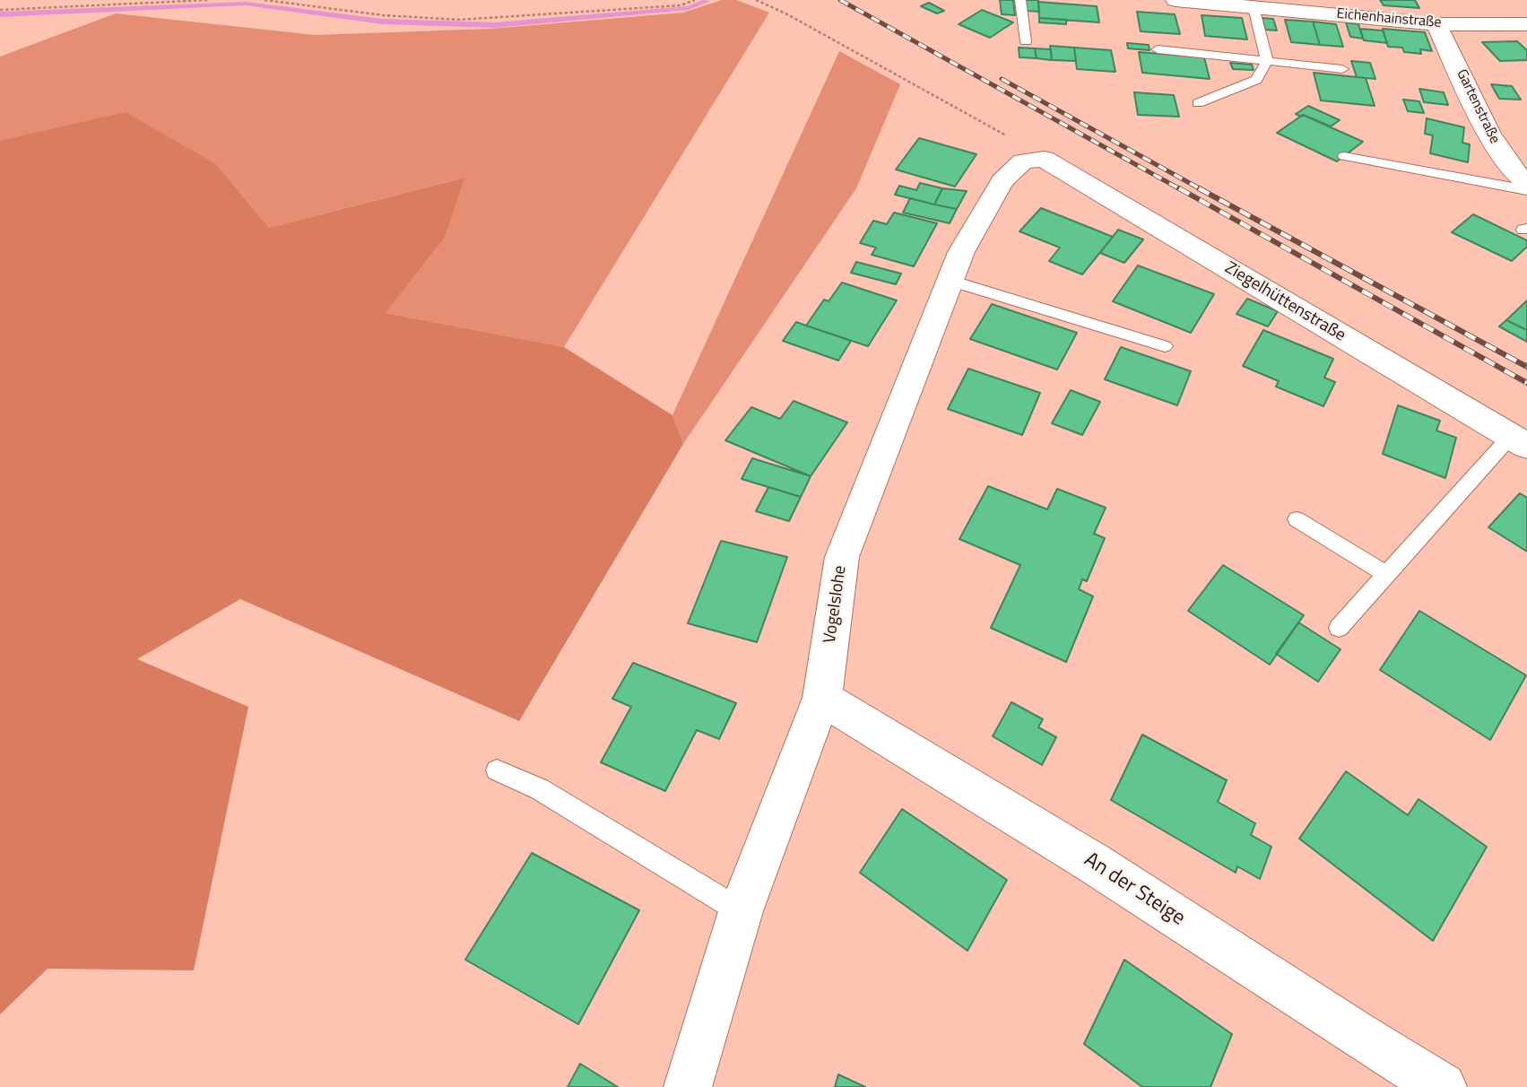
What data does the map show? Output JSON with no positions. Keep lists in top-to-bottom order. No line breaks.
{"streets":{"street":["Eichenhainstraße","Gartenstraße","Ziegelhüttenstraße","Vogelslohe","An der Steige"]},"crossings":[["Eichenhainstraße","Gartenstraße"],["Ziegelhüttenstraße","Vogelslohe"],["Vogelslohe","An der Steige"]]}
